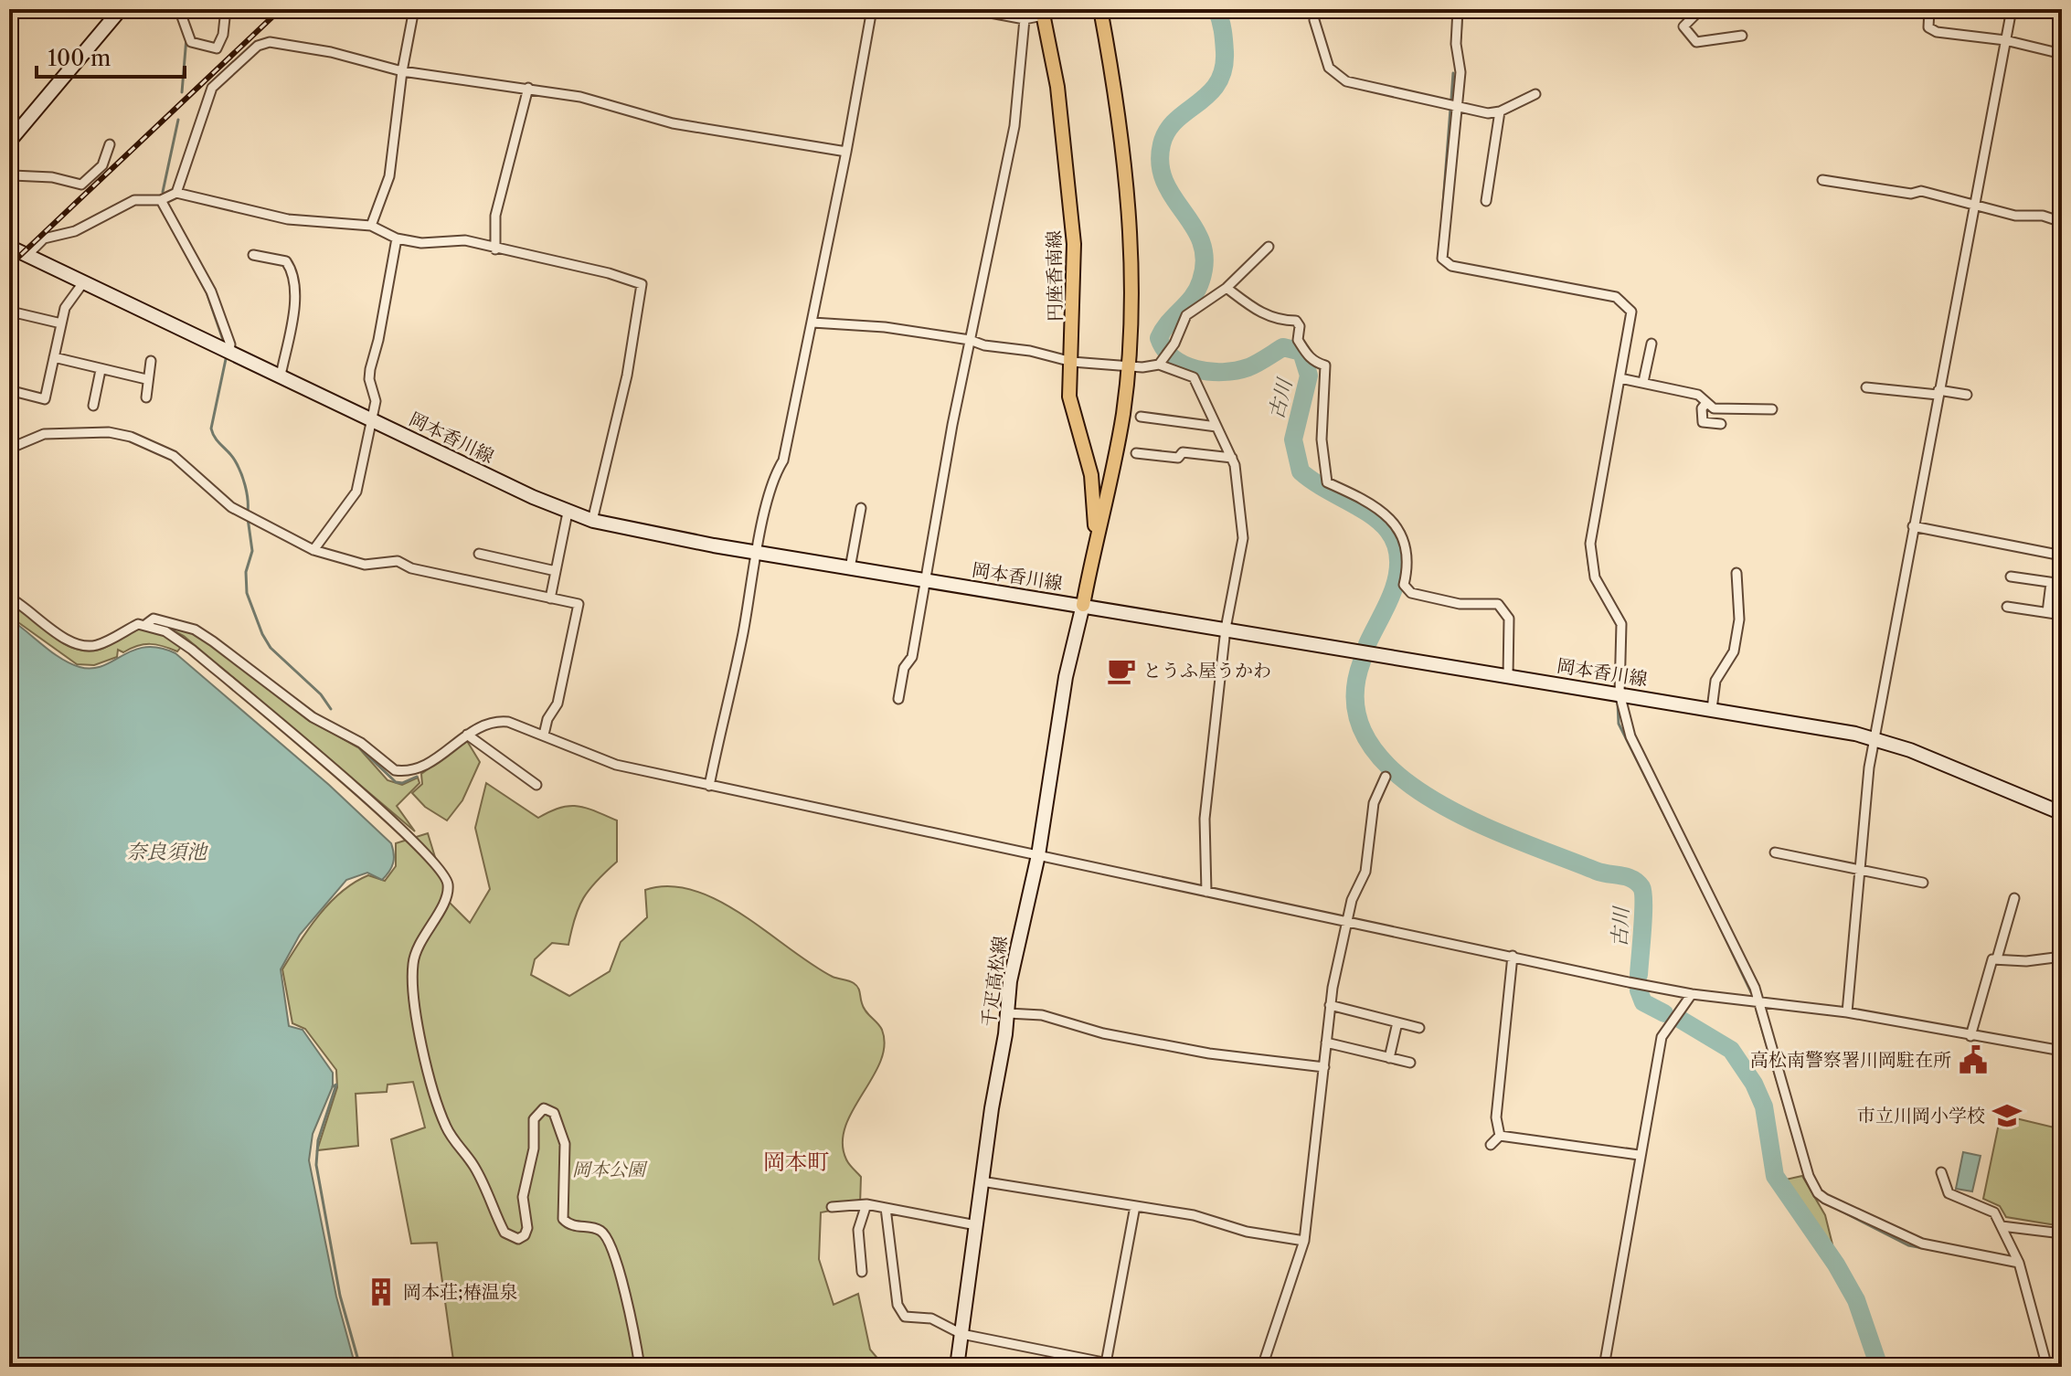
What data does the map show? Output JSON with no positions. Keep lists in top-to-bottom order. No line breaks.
{"streets":{"main road":["円座香南線","岡本香川線","千疋高松線"]},"crossings":[["円座香南線","岡本香川線"],["円座香南線","千疋高松線"],["岡本香川線","千疋高松線"]],"districts":["岡本町"],"water":["古川","奈良須池"],"parks":["岡本公園"],"places":{"cafe":["とうふ屋うかわ"],"public building":["高松南警察署川岡駐在所"],"school or university":["市立川岡小学校"],"building":["岡本荘;椿温泉"]},"scale_bar":"100 m"}
